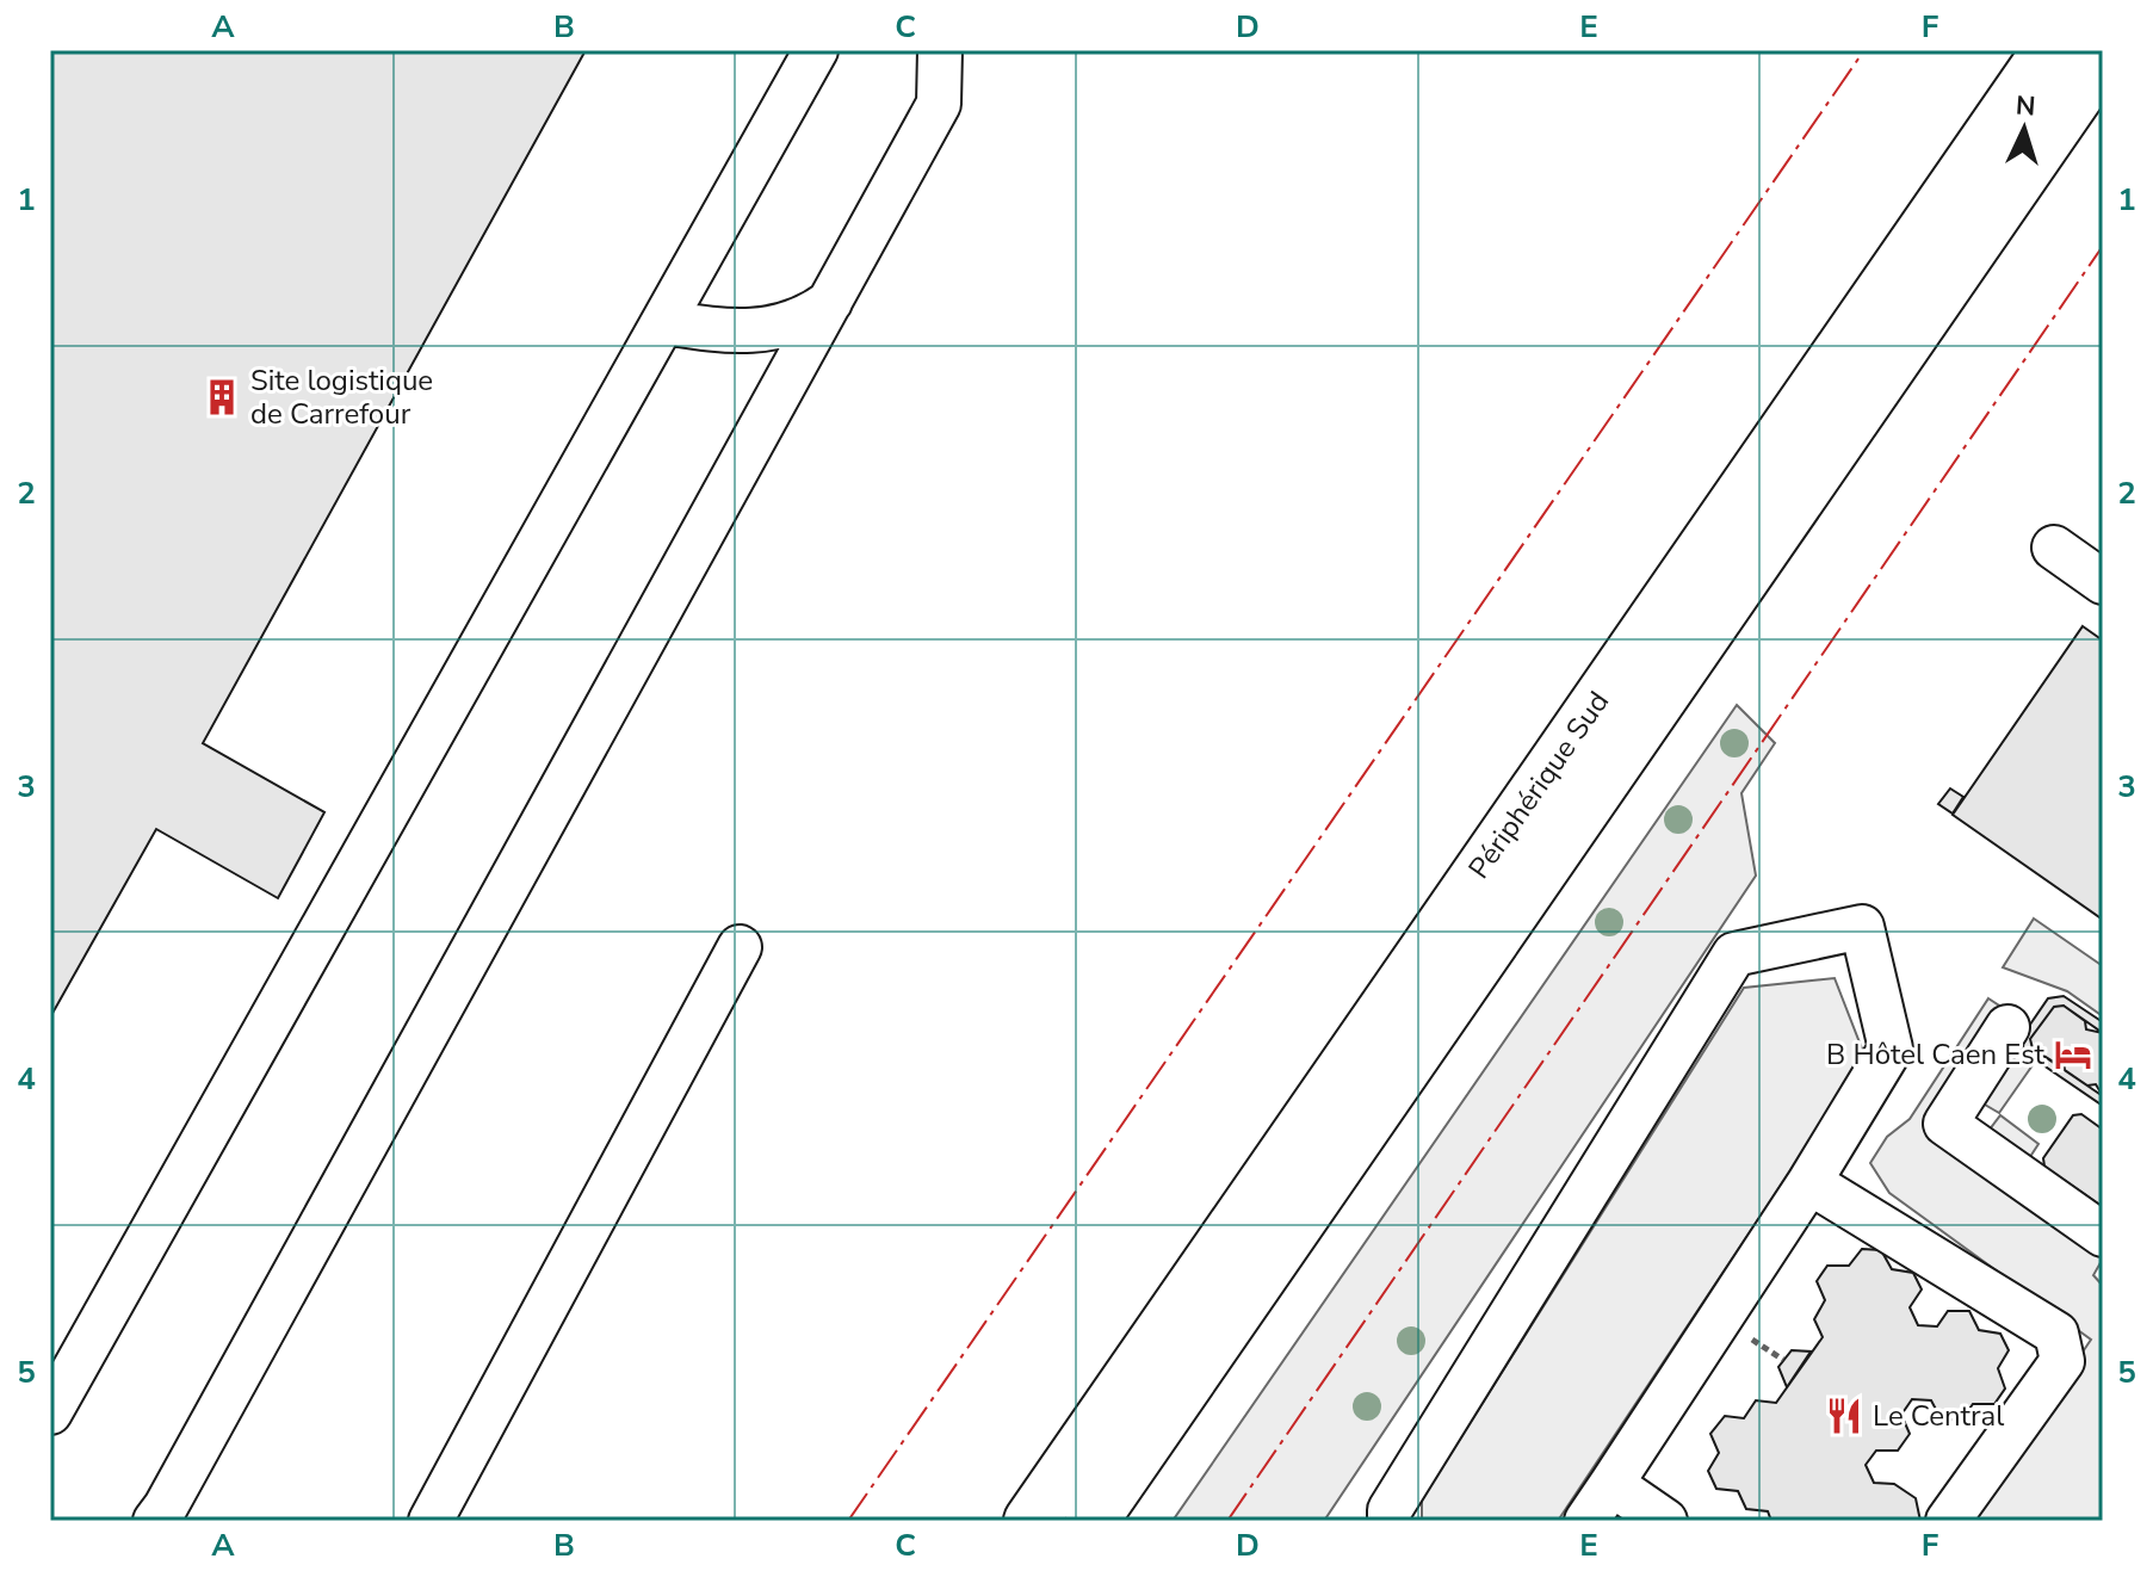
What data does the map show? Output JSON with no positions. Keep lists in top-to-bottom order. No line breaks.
{"streets":{"highway":["Périphérique Sud"]},"places":{"building":["Site logistique de Carrefour"],"hotel":["B Hôtel Caen Est"],"restaurant":["Le Central"]},"north":"top","grid":{"columns":["A","B","C","D","E","F"],"rows":["1","2","3","4","5"]}}
